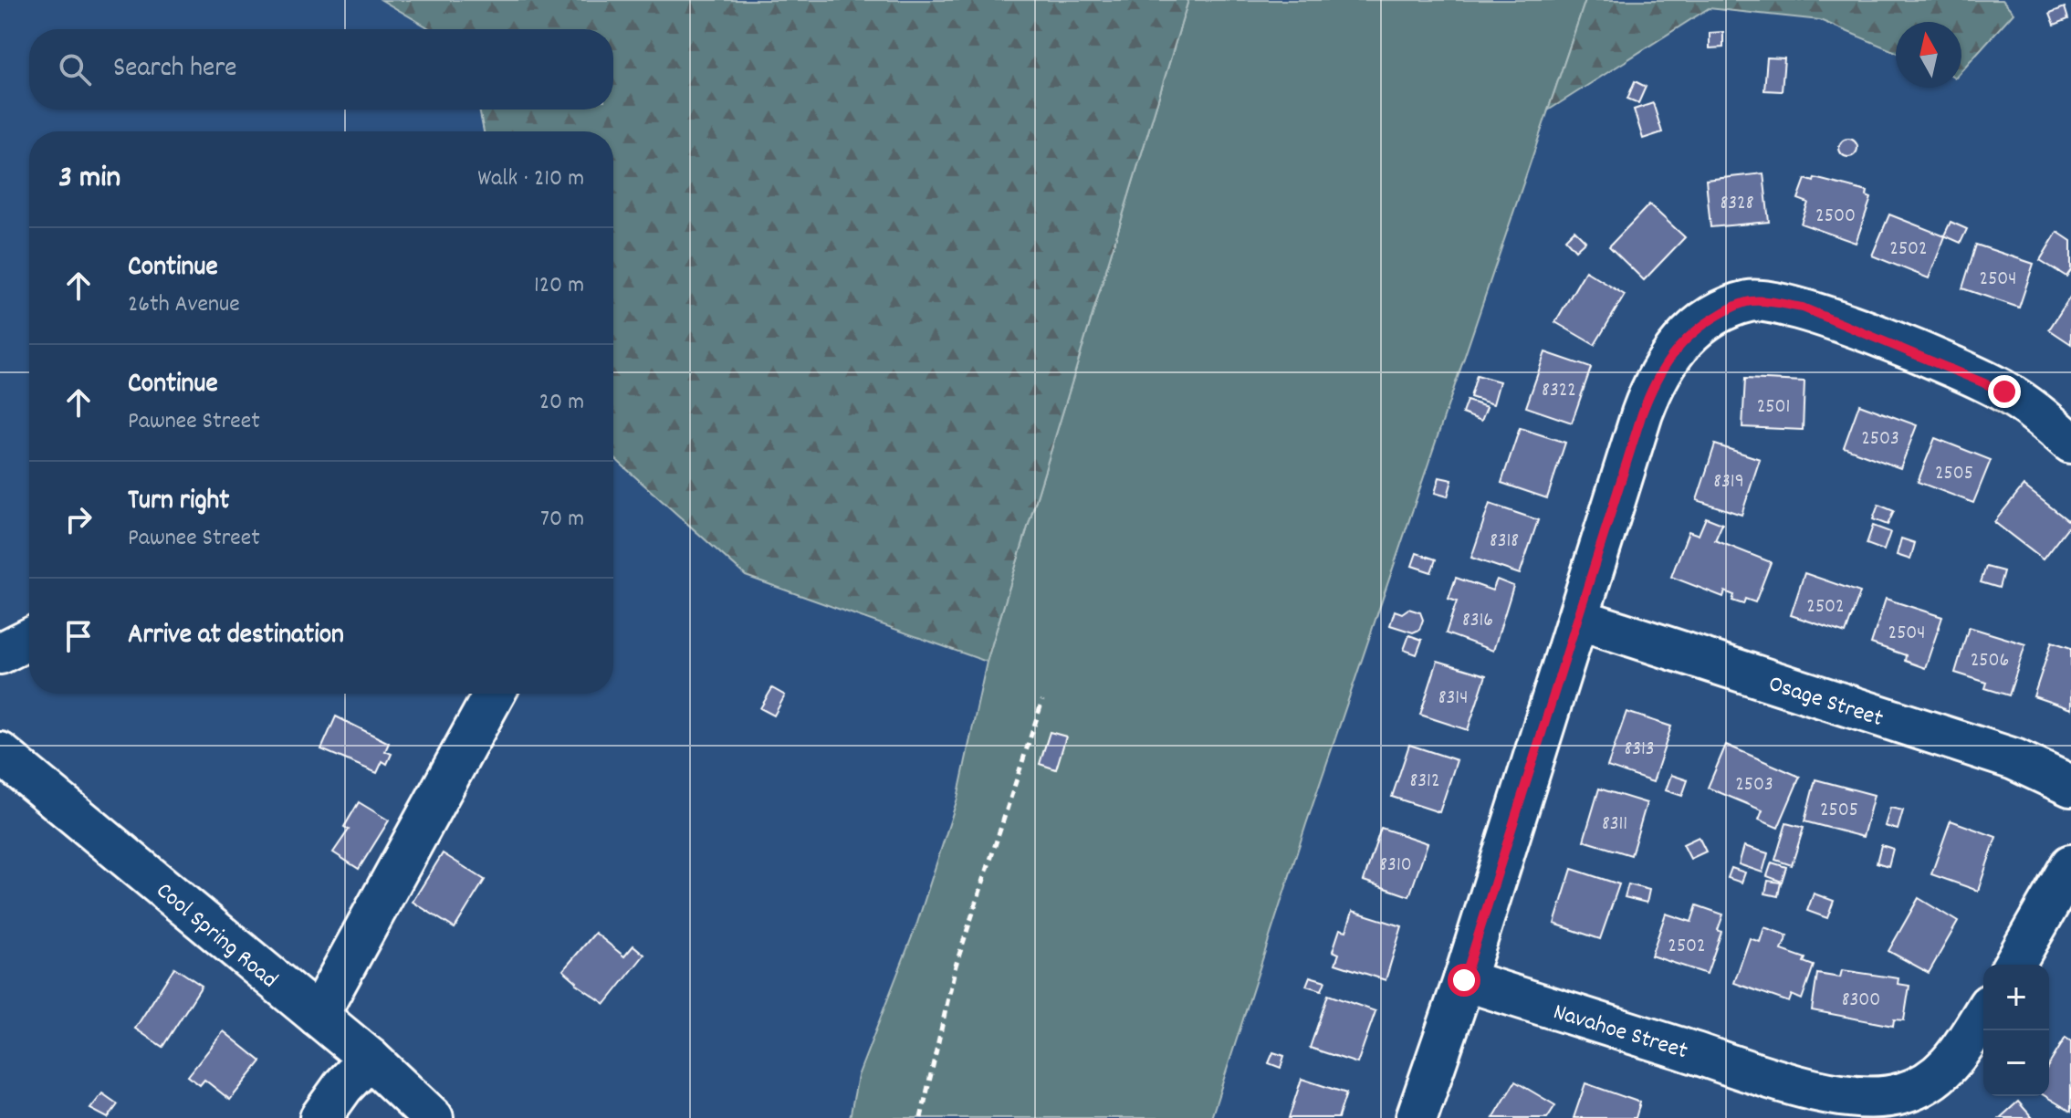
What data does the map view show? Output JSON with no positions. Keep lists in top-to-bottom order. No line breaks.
{"streets":{"street":["Osage Street","Cool Spring Road","Navahoe Street"]},"house_numbers":["8328","2500","2502","2504","8322","2501","2503","2505","8319","8318","2502","8316","2504","2506","8314","8313","8312","2503","2505","8311","8310","2502","8300"],"north":"top","page":{"search":"Search here","heading":["3 min","Walk · 210 m"],"list":[["Continue","26th Avenue","120 m"],["Continue","Pawnee Street","20 m"],["Turn right","Pawnee Street","70 m"],"Arrive at destination"],"map_buttons":["+","−"]}}
